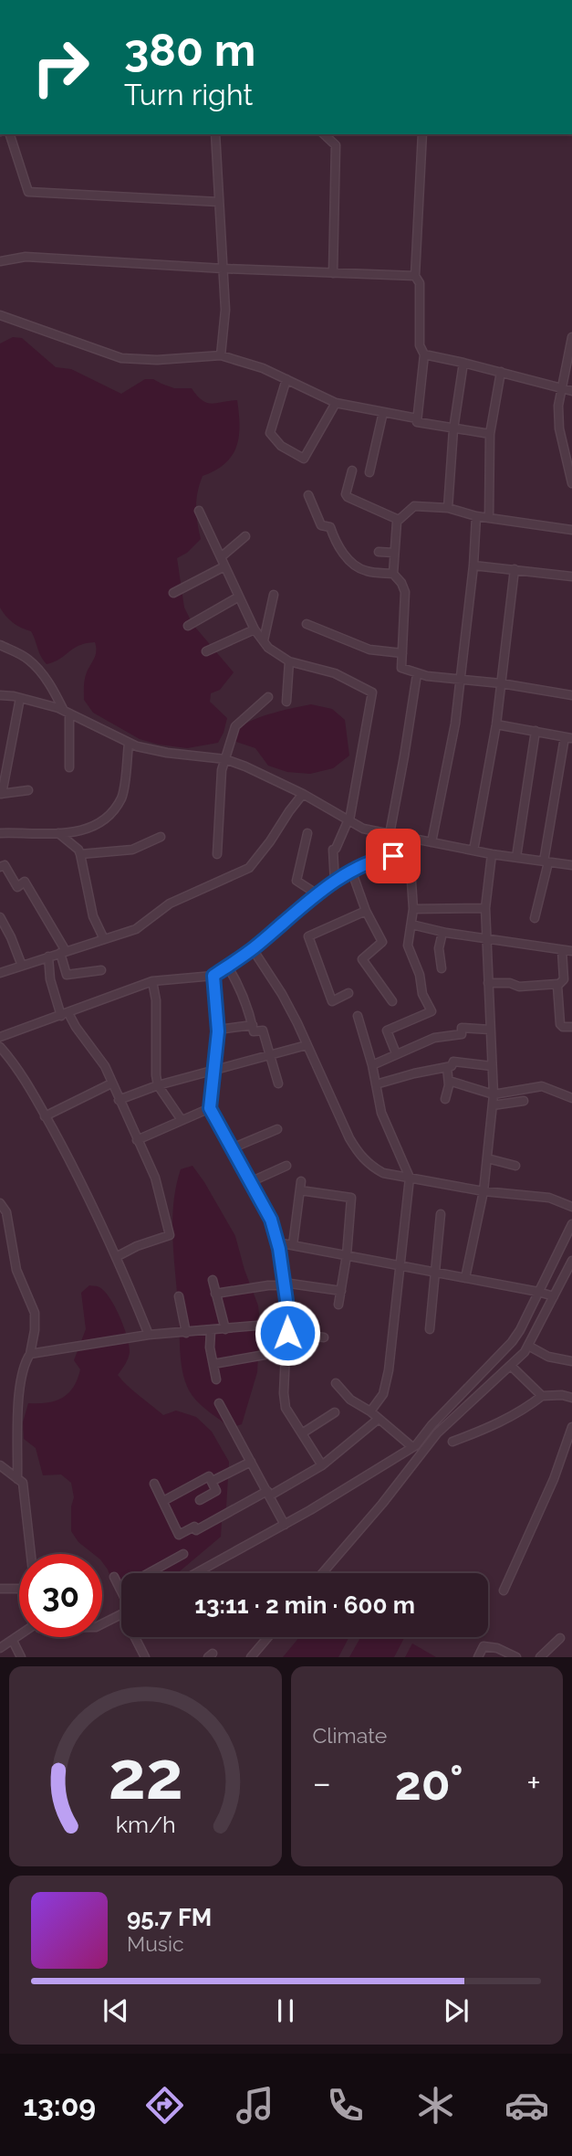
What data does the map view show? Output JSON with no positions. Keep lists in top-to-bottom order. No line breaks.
{"page":{"turn":["380 m","Turn right"],"limit":"30","trip":"13:11 · 2 min · 600 m","tile":"Climate","heat":["−","20°","+"],"song":["95.7 FM","Music"],"tabs":"13:09","gauge":["22","km/h"]}}
